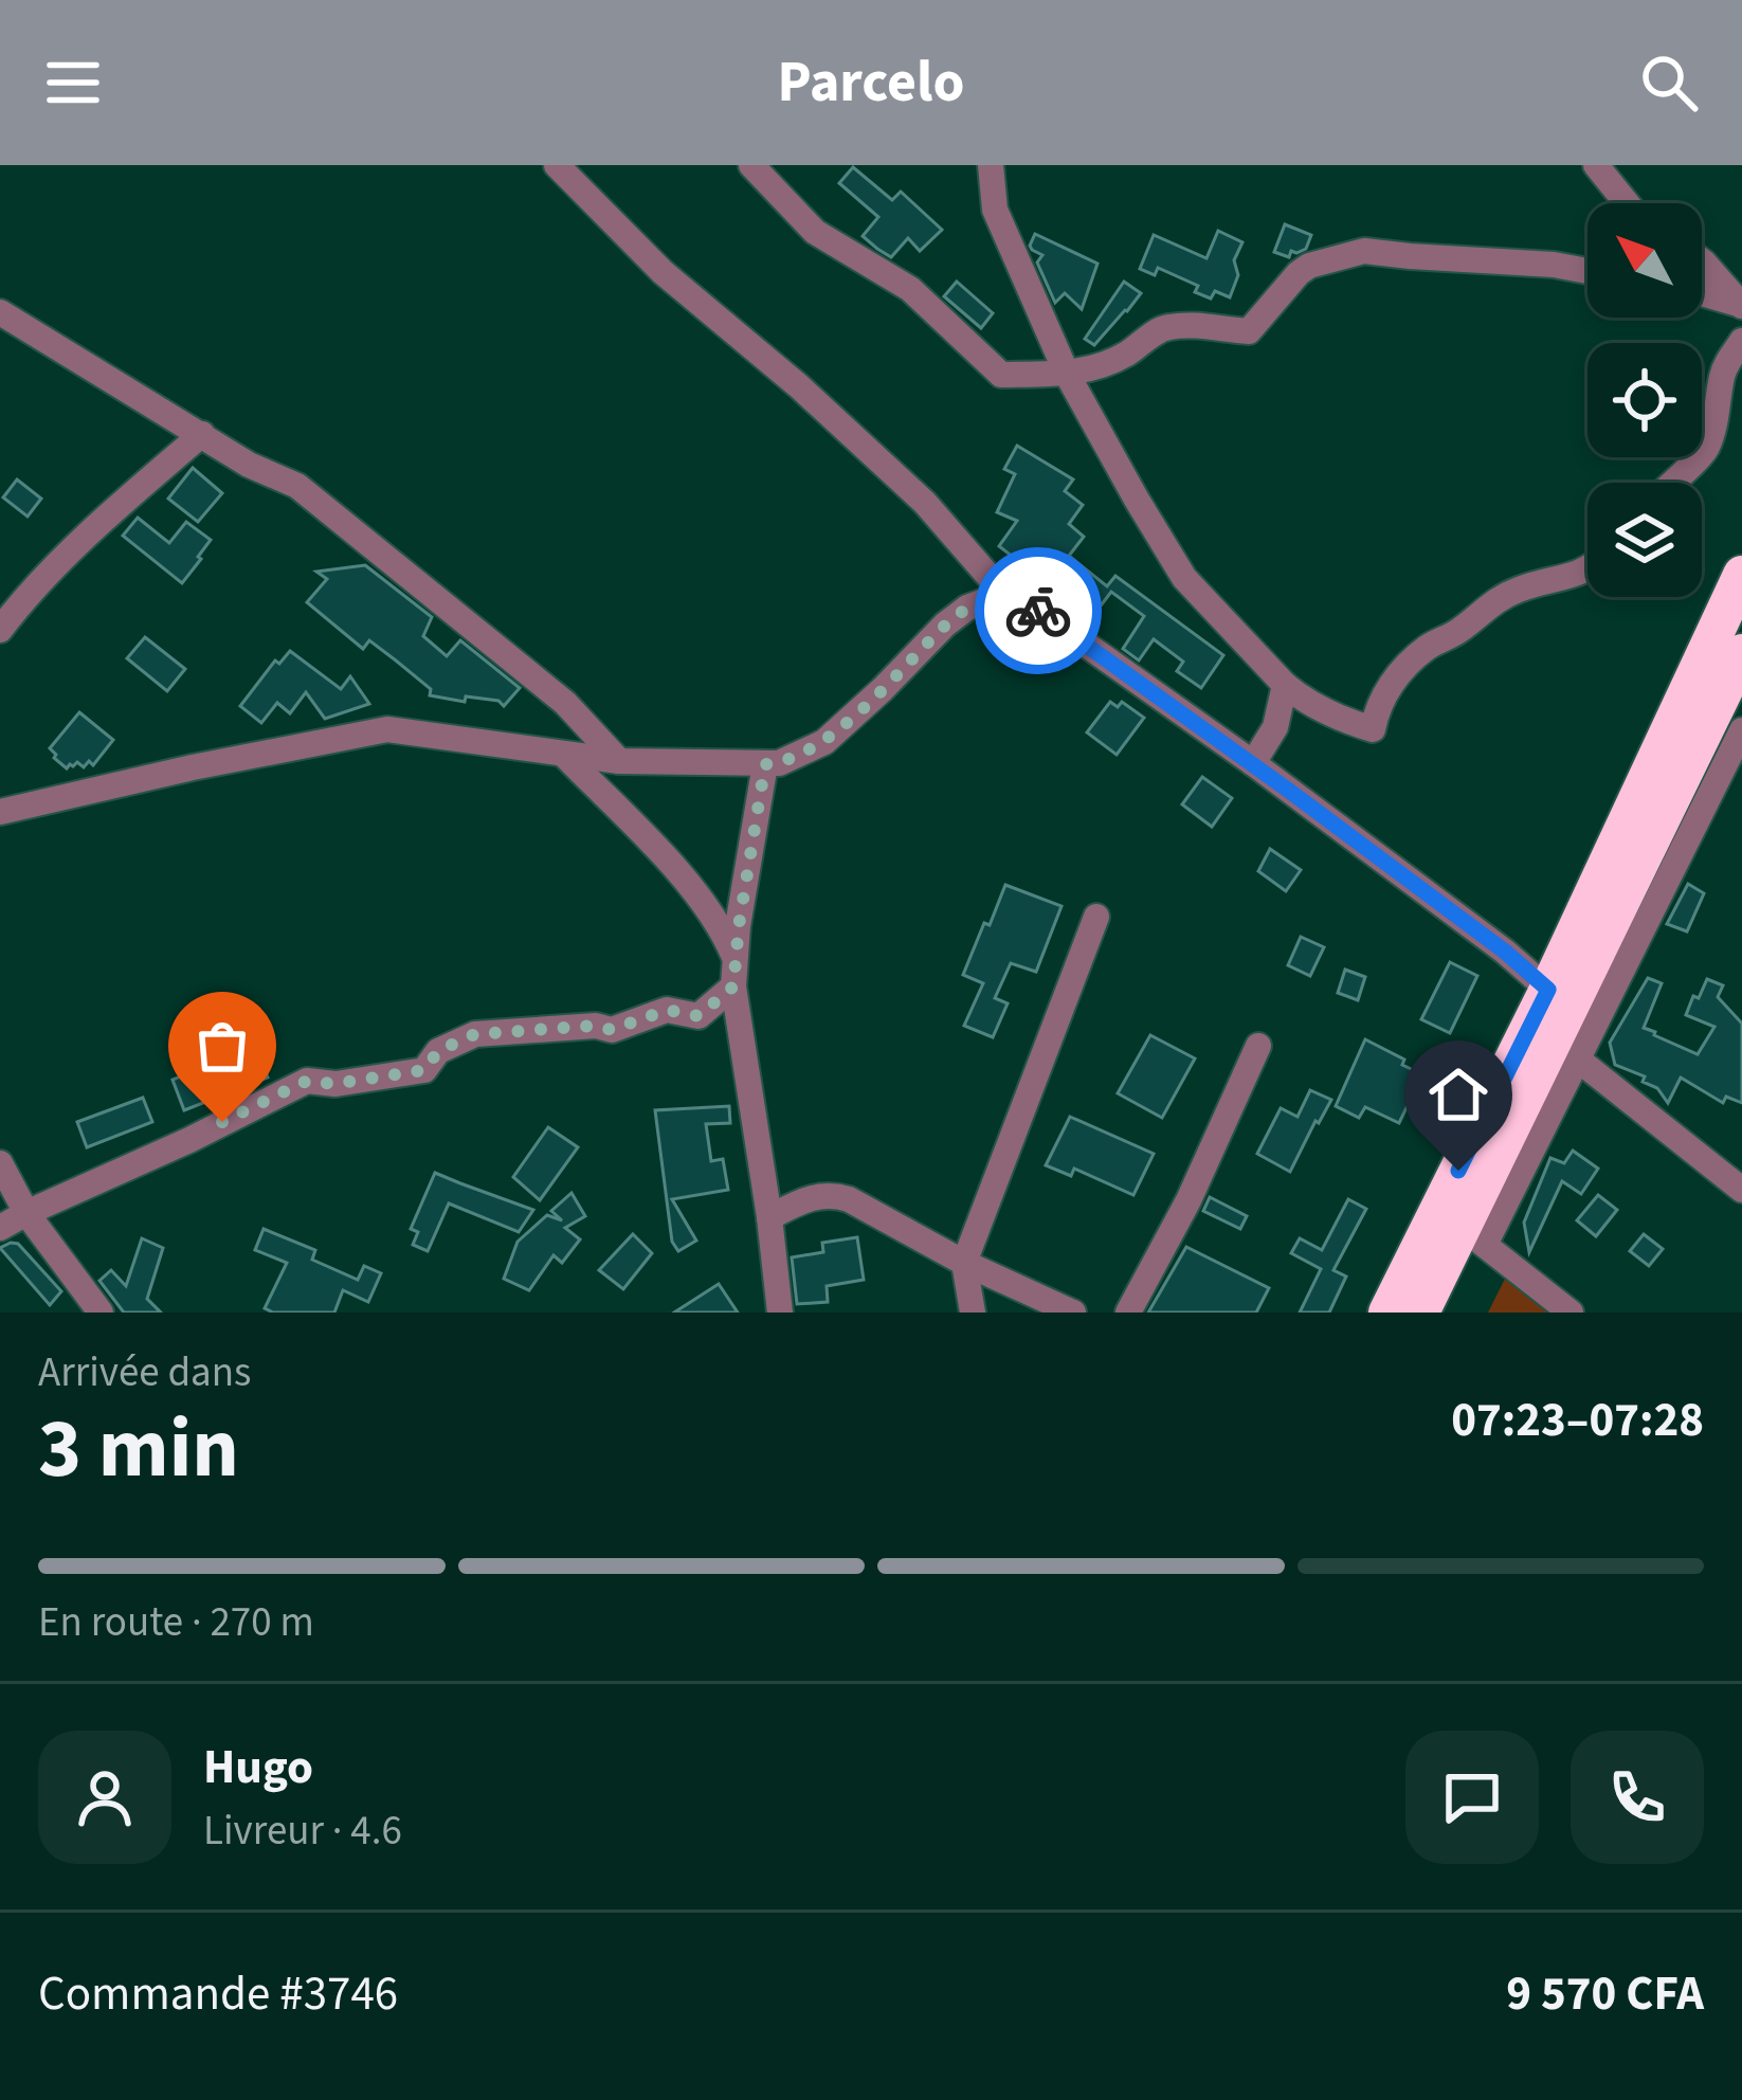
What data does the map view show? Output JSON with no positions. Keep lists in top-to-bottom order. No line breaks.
{"north":"top left","page":{"header":"Parcelo","heading":["3 min","Arrivée dans","07:23–07:28"],"panel":["Hugo","Livreur · 4.6","Commande #3746","9 570 CFA"],"bar":"En route · 270 m"}}
